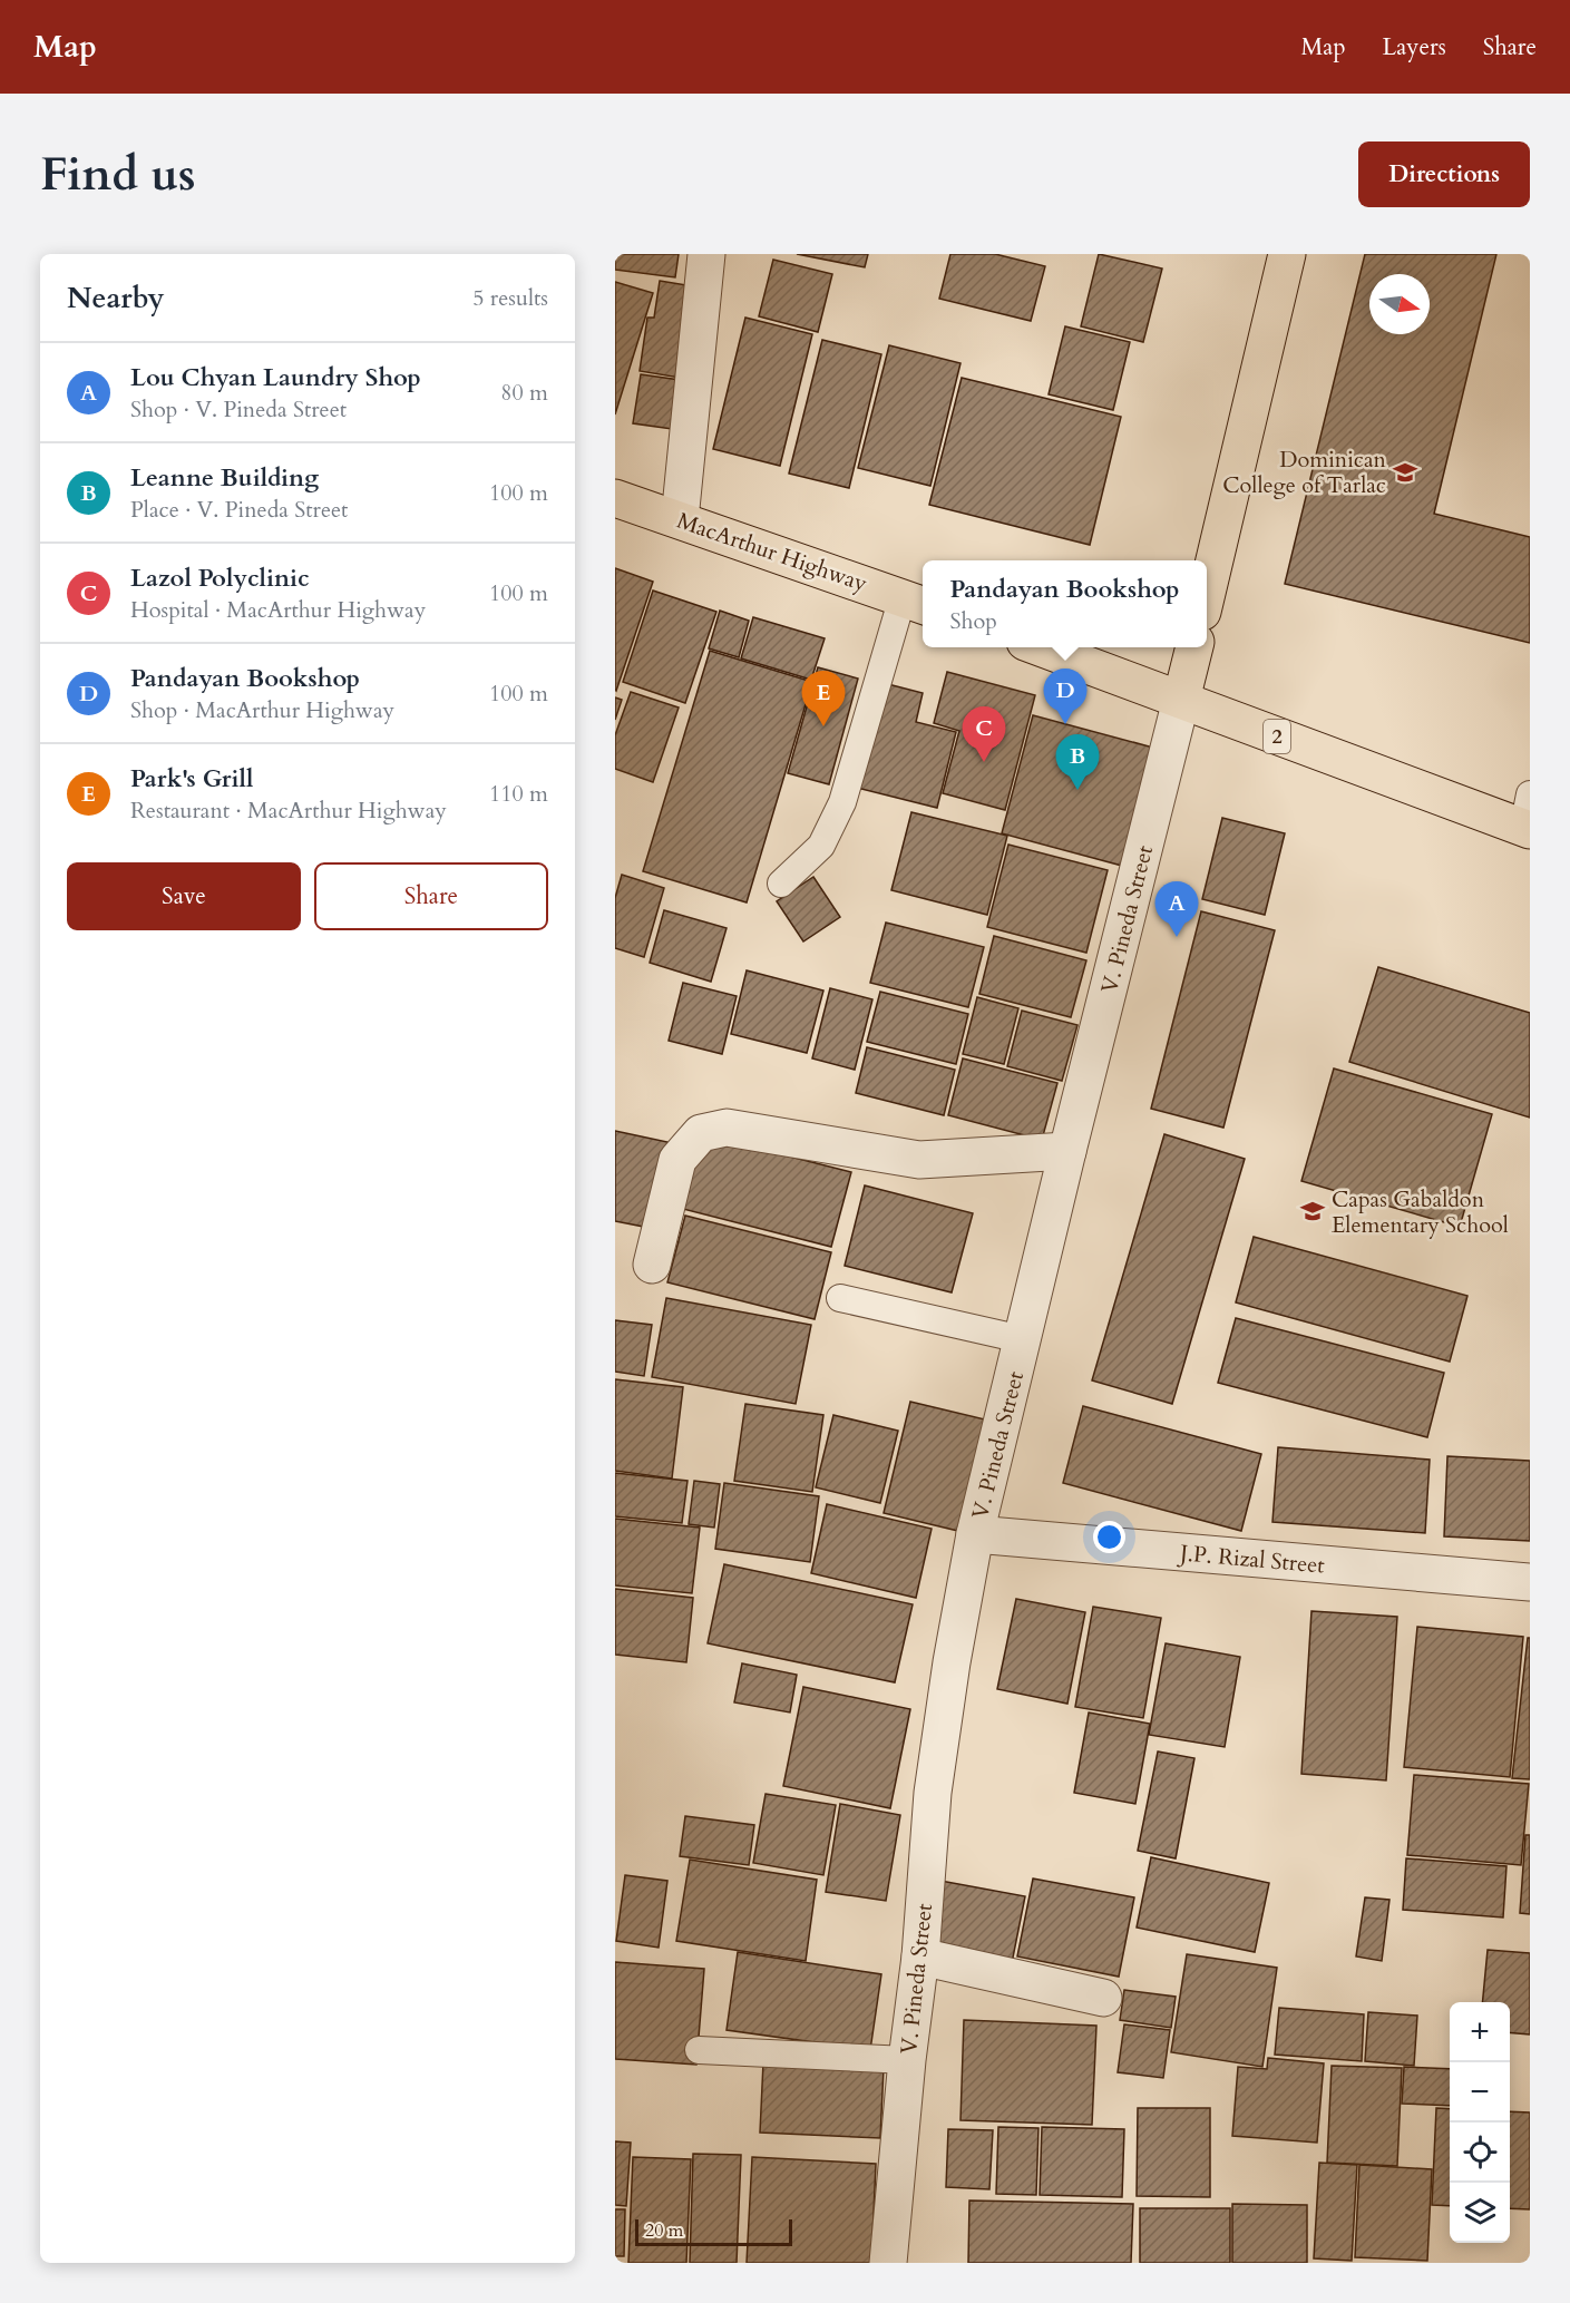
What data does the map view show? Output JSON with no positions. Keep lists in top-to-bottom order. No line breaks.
{"streets":{"main road":["MacArthur Highway","2","V. Pineda Street"],"street":["J.P. Rizal Street"]},"crossings":[["2","V. Pineda Street"],["V. Pineda Street","J.P. Rizal Street"]],"places":{"school or university":["Dominican College of Tarlac","Capas Gabaldon Elementary School"]},"scale_bar":"20 m","north":"right","page":{"header":"Map","nav":["Map","Layers","Share"],"buttons":["Directions",["Save","Share"]],"title":"Find us","heading":["Nearby","5 results"],"list":[{"mark":"A","name":"Lou Chyan Laundry Shop","note":"Shop · V. Pineda Street","value":"80 m"},{"mark":"B","name":"Leanne Building","note":"Place · V. Pineda Street","value":"100 m"},{"mark":"C","name":"Lazol Polyclinic","note":"Hospital · MacArthur Highway","value":"100 m"},{"mark":"D","name":"Pandayan Bookshop","note":"Shop · MacArthur Highway","value":"100 m"},{"mark":"E","name":"Park's Grill","note":"Restaurant · MacArthur Highway","value":"110 m"}],"popup":["Pandayan Bookshop","Shop"],"pins":["D","E","C","B","A"],"map_buttons":["+","−"],"scale":"20 m"}}
